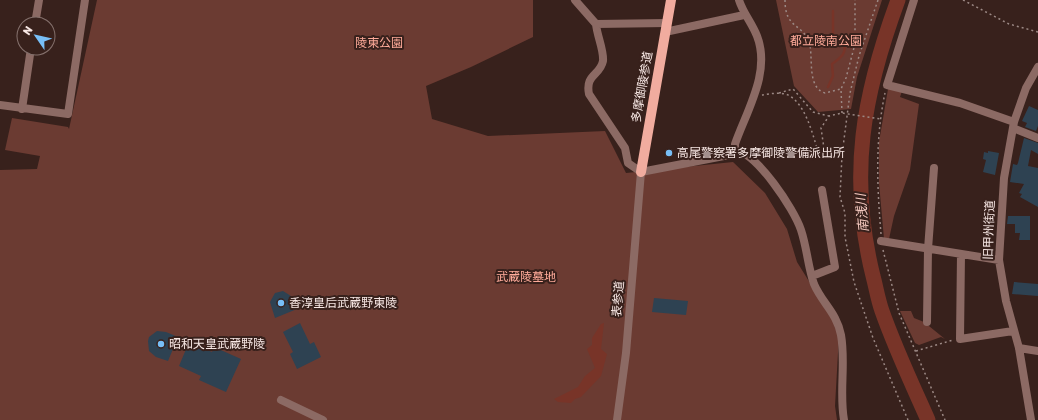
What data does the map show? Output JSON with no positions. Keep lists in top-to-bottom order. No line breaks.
{"streets":{"main road":["多摩御陵参道"],"street":["旧甲州街道","表参道"]},"crossings":[["多摩御陵参道","表参道"]],"water":["南浅川"],"parks":["都立陵南公園","陵東公園","武蔵陵墓地"],"places":["高尾警察署多摩御陵警備派出所","香淳皇后武蔵野東陵","昭和天皇武蔵野陵"],"north":"top left"}
